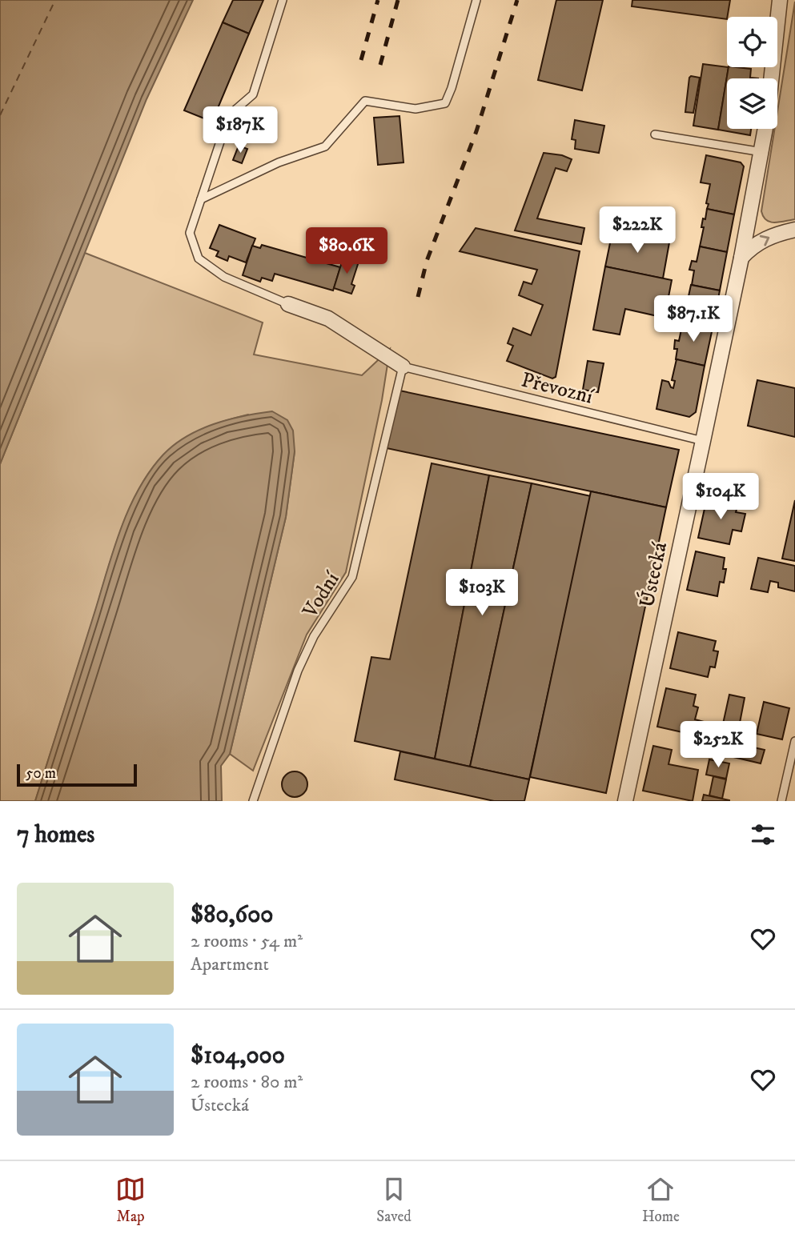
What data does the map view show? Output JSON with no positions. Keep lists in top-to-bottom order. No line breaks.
{"streets":{"street":["Ústecká"],"lane":["Převozní","Vodní"]},"crossings":[["Převozní","Ústecká"],["Převozní","Vodní"]],"scale_bar":"50 m","page":{"price":["$187K","$222K","$80.6K","$87.1K","$104K","$103K","$252K"],"scale":"50 m","heading":"7 homes","list":[{"name":"$80,600","note":"2 rooms · 54 m² · Apartment"},{"name":"$104,000","note":"2 rooms · 80 m² · Ústecká"}],"tabs":["Map","Saved","Home"]}}
